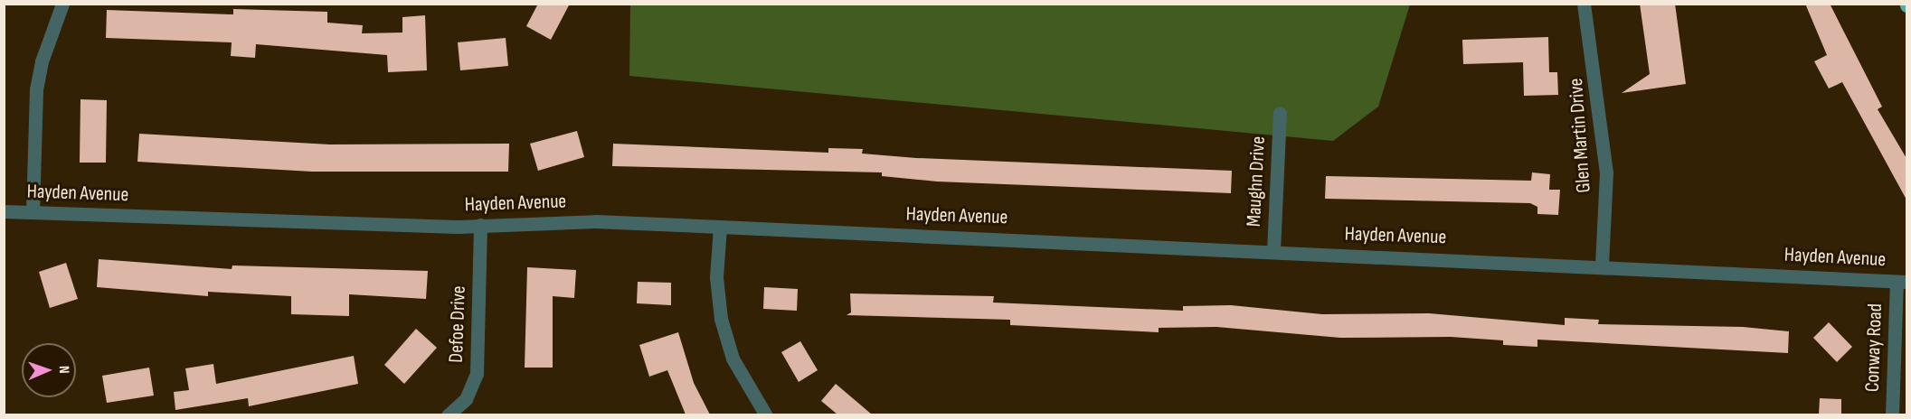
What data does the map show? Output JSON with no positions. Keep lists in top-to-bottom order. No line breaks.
{"streets":{"street":["Glen Martin Drive","Maughn Drive","Hayden Avenue","Defoe Drive","Conway Road"]},"crossings":[["Glen Martin Drive","Hayden Avenue"],["Maughn Drive","Hayden Avenue"],["Hayden Avenue","Defoe Drive"],["Hayden Avenue","Conway Road"]],"north":"right"}
